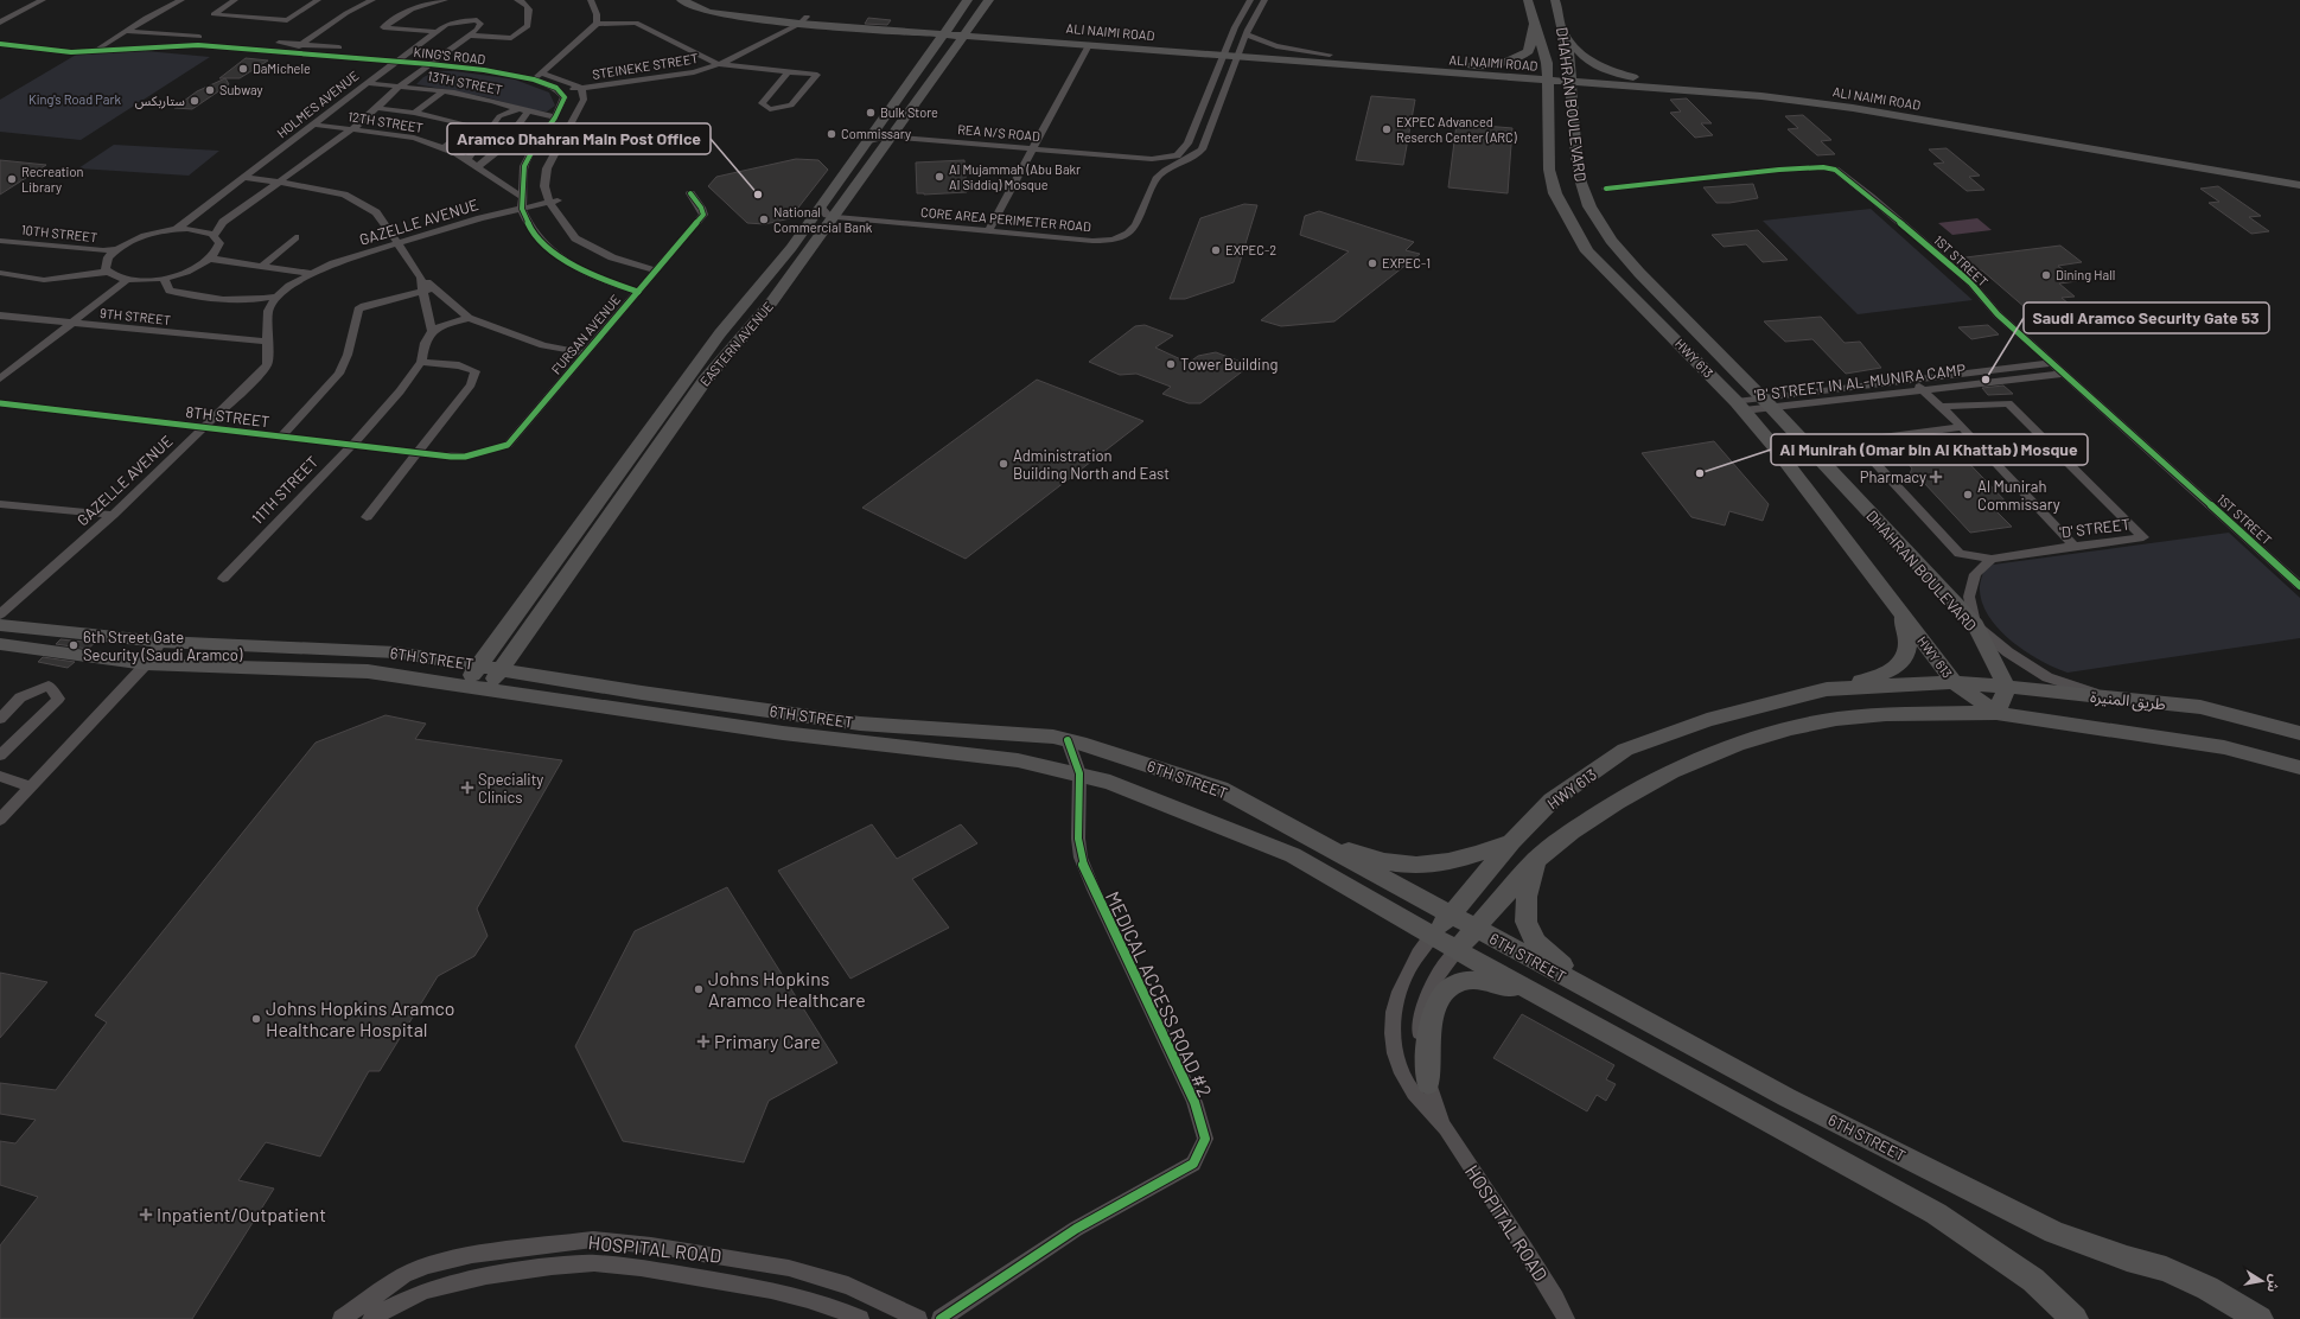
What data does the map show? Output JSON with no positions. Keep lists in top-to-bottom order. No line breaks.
{"streets":{"main road":["ALI NAIMI ROAD","DHAHRAN BOULEVARD","EASTERN AVENUE","HWY 613","6TH STREET","طريق المنيرة","HOSPITAL ROAD"],"street":["KING'S ROAD","STEINEKE STREET","13TH STREET","HOLMES AVENUE","12TH STREET","REA N/S ROAD","CORE AREA PERIMETER ROAD","GAZELLE AVENUE","10TH STREET","1ST STREET","9TH STREET","FURSAN AVENUE","'B' STREET IN AL-MUNIRA CAMP","8TH STREET","11TH STREET","'D' STREET","MEDICAL ACCESS ROAD #2"]},"crossings":[["ALI NAIMI ROAD","STEINEKE STREET"],["ALI NAIMI ROAD","DHAHRAN BOULEVARD"],["ALI NAIMI ROAD","EASTERN AVENUE"],["ALI NAIMI ROAD","HWY 613"],["KING'S ROAD","STEINEKE STREET"],["KING'S ROAD","HOLMES AVENUE"],["13TH STREET","HOLMES AVENUE"],["HOLMES AVENUE","12TH STREET"],["DHAHRAN BOULEVARD","'B' STREET IN AL-MUNIRA CAMP"],["DHAHRAN BOULEVARD","طريق المنيرة"],["REA N/S ROAD","EASTERN AVENUE"],["CORE AREA PERIMETER ROAD","EASTERN AVENUE"],["GAZELLE AVENUE","9TH STREET"],["GAZELLE AVENUE","8TH STREET"],["1ST STREET","'B' STREET IN AL-MUNIRA CAMP"],["FURSAN AVENUE","8TH STREET"],["EASTERN AVENUE","6TH STREET"],["HWY 613","'B' STREET IN AL-MUNIRA CAMP"],["HWY 613","6TH STREET"],["HWY 613","طريق المنيرة"],["HWY 613","HOSPITAL ROAD"],["8TH STREET","11TH STREET"],["6TH STREET","MEDICAL ACCESS ROAD #2"],["6TH STREET","HOSPITAL ROAD"]],"parks":["King's Road Park"],"places":{"other":["DaMichele","Subway","ستاربكس","Bulk Store","EXPEC Advanced Reserch Center (ARC)","Commissary","Al Mujammah (Abu Bakr Al Siddiq) Mosque","Recreation Library","Aramco Dhahran Main Post Office","National Commercial Bank","EXPEC-2","EXPEC-1","Dining Hall","Tower Building","Saudi Aramco Security Gate 53","Administration Building North and East","Al Munirah (Omar bin Al Khattab) Mosque","Al Munirah Commissary","6th Street Gate Security (Saudi Aramco)","Johns Hopkins Aramco Healthcare","Johns Hopkins Aramco Healthcare Hospital"],"health":["Pharmacy","Speciality Clinics","Primary Care","Inpatient/Outpatient"]},"north":"right"}
